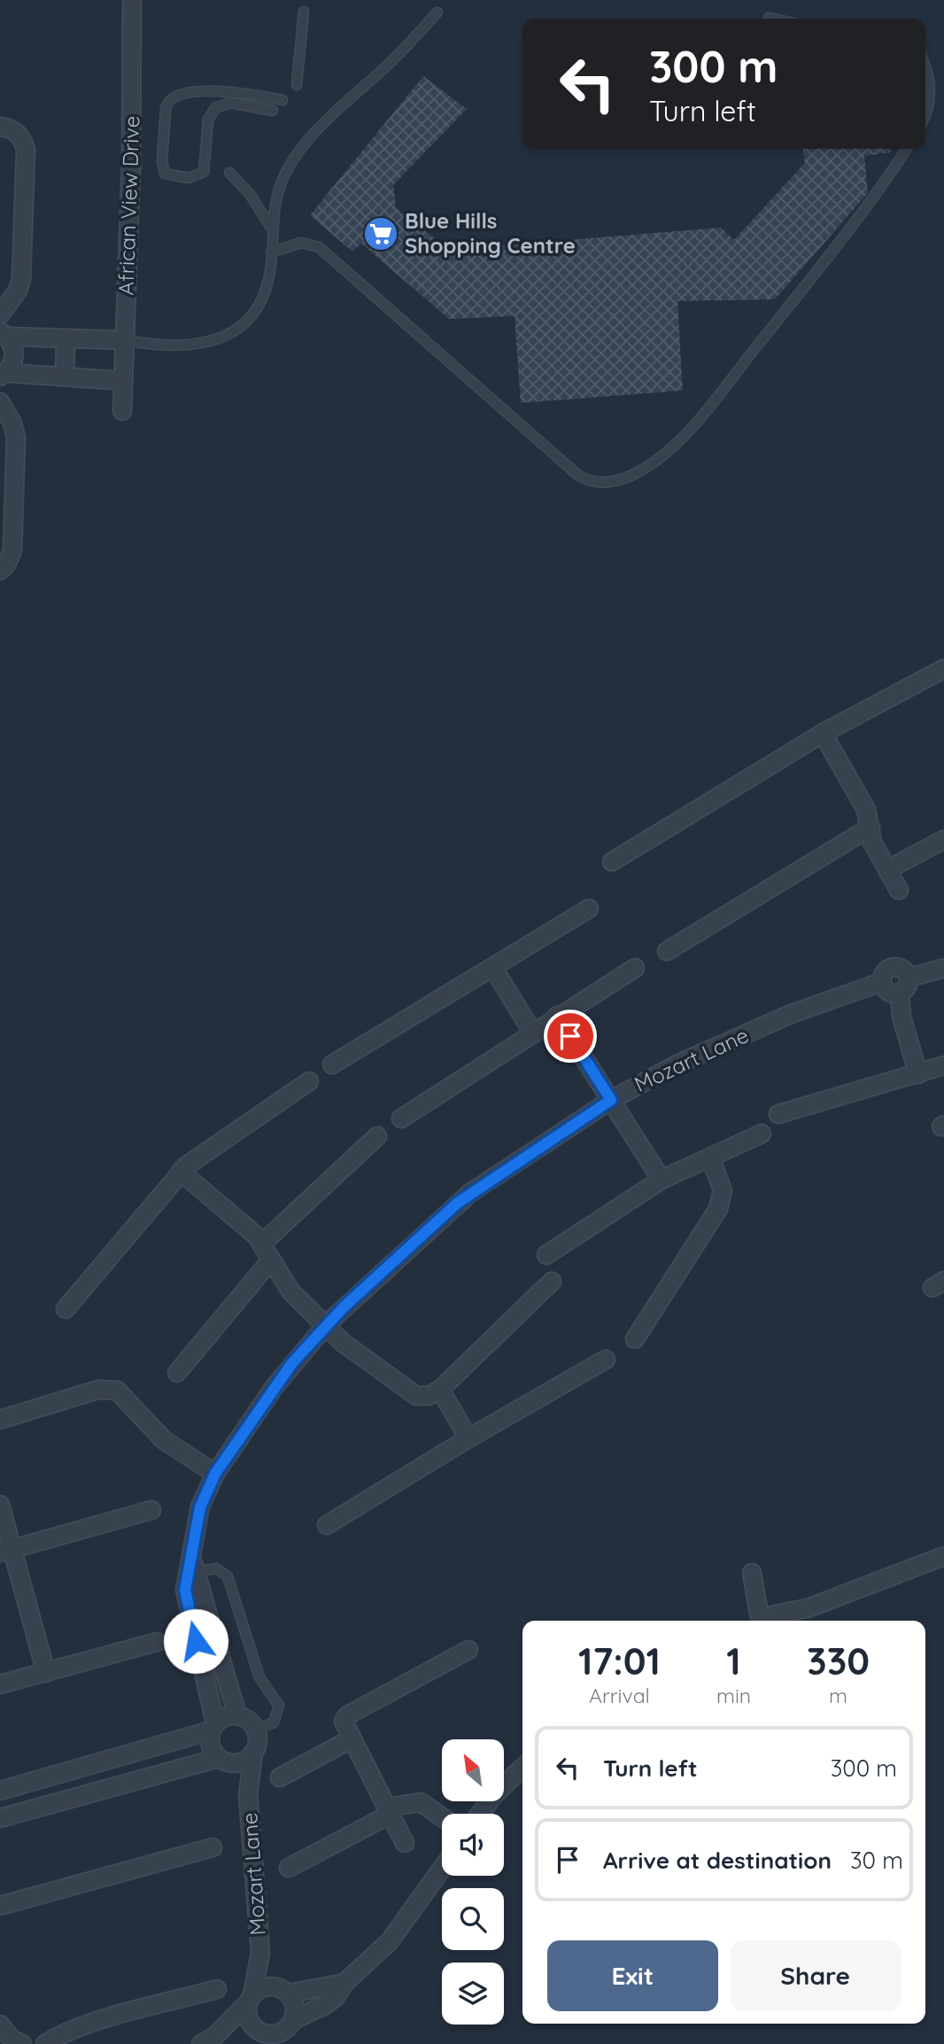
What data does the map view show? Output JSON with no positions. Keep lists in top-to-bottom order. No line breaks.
{"streets":{"street":["African View Drive","Mozart Lane"]},"places":{"supermarket":["Blue Hills Shopping Centre"]},"north":"top left","page":{"turn":["300 m","Turn left"],"eta":["17:01","Arrival","1","min","330","m"],"list":[{"name":"Turn left","value":"300 m"},{"name":"Arrive at destination","value":"30 m"}],"buttons":["Exit","Share"]}}
